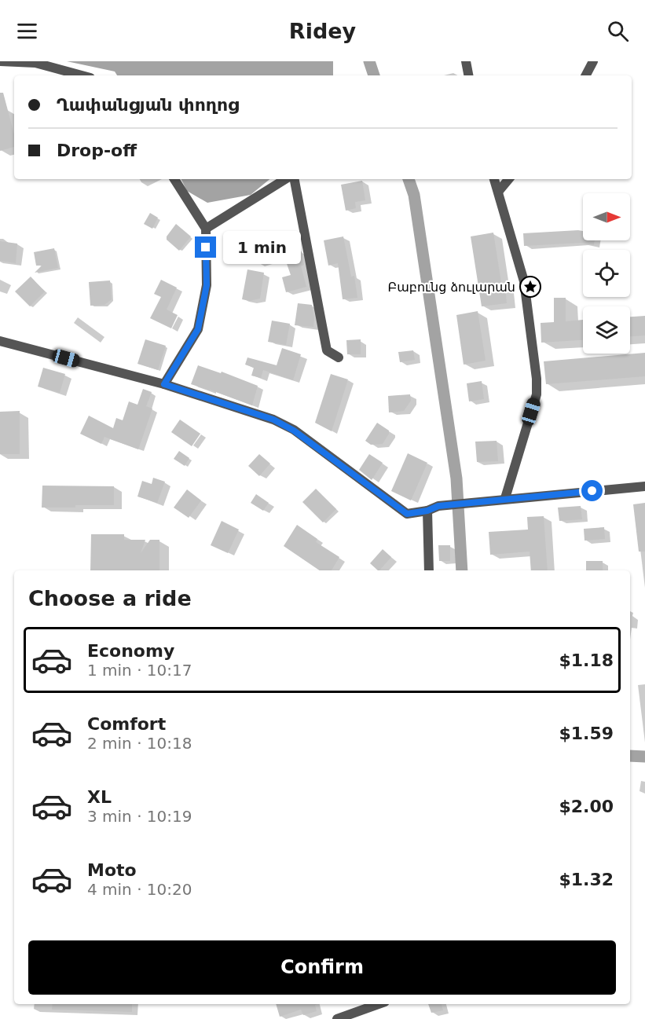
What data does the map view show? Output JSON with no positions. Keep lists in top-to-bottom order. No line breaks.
{"places":{"place":["Բաբունց ձուլարան"]},"north":"right","page":{"header":"Ridey","banner":["Ղափանցյան փողոց","Drop-off"],"bubble":"1 min","heading":"Choose a ride","list":[{"name":"Economy","note":"1 min · 10:17","value":"$1.18"},{"name":"Comfort","note":"2 min · 10:18","value":"$1.59"},{"name":"XL","note":"3 min · 10:19","value":"$2.00"},{"name":"Moto","note":"4 min · 10:20","value":"$1.32"}],"buttons":"Confirm"}}
